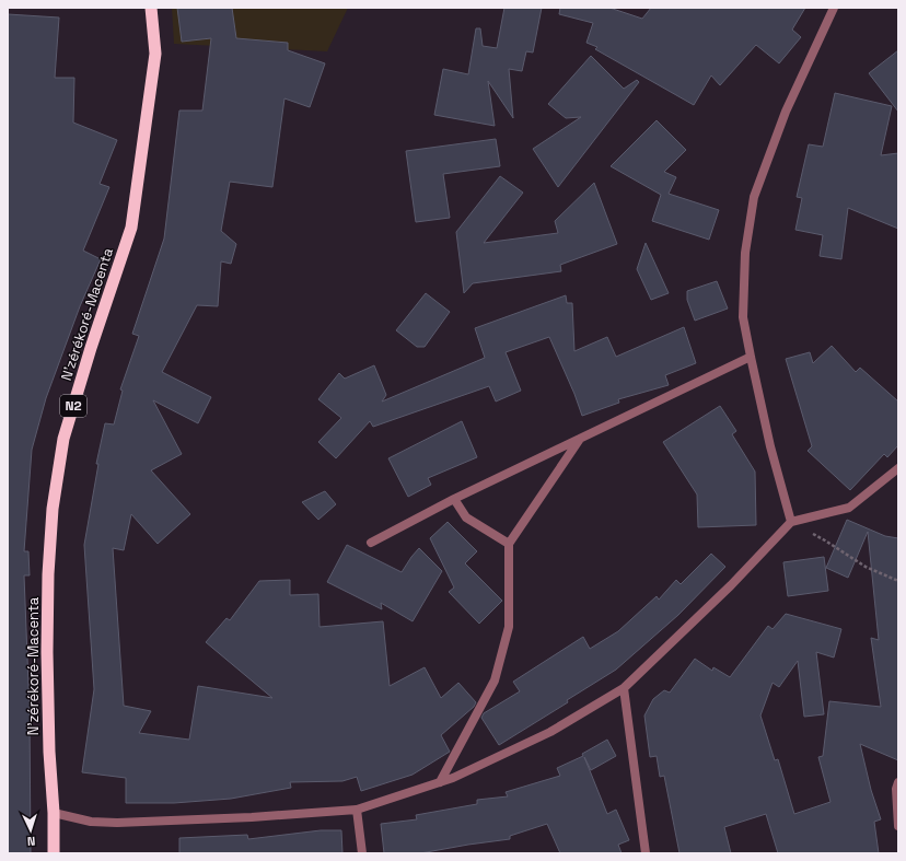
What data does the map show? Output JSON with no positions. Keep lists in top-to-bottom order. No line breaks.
{"streets":{"highway":["N'zérékoré-Macenta","N2"]},"crossings":[["N'zérékoré-Macenta","N2"]],"north":"bottom"}
